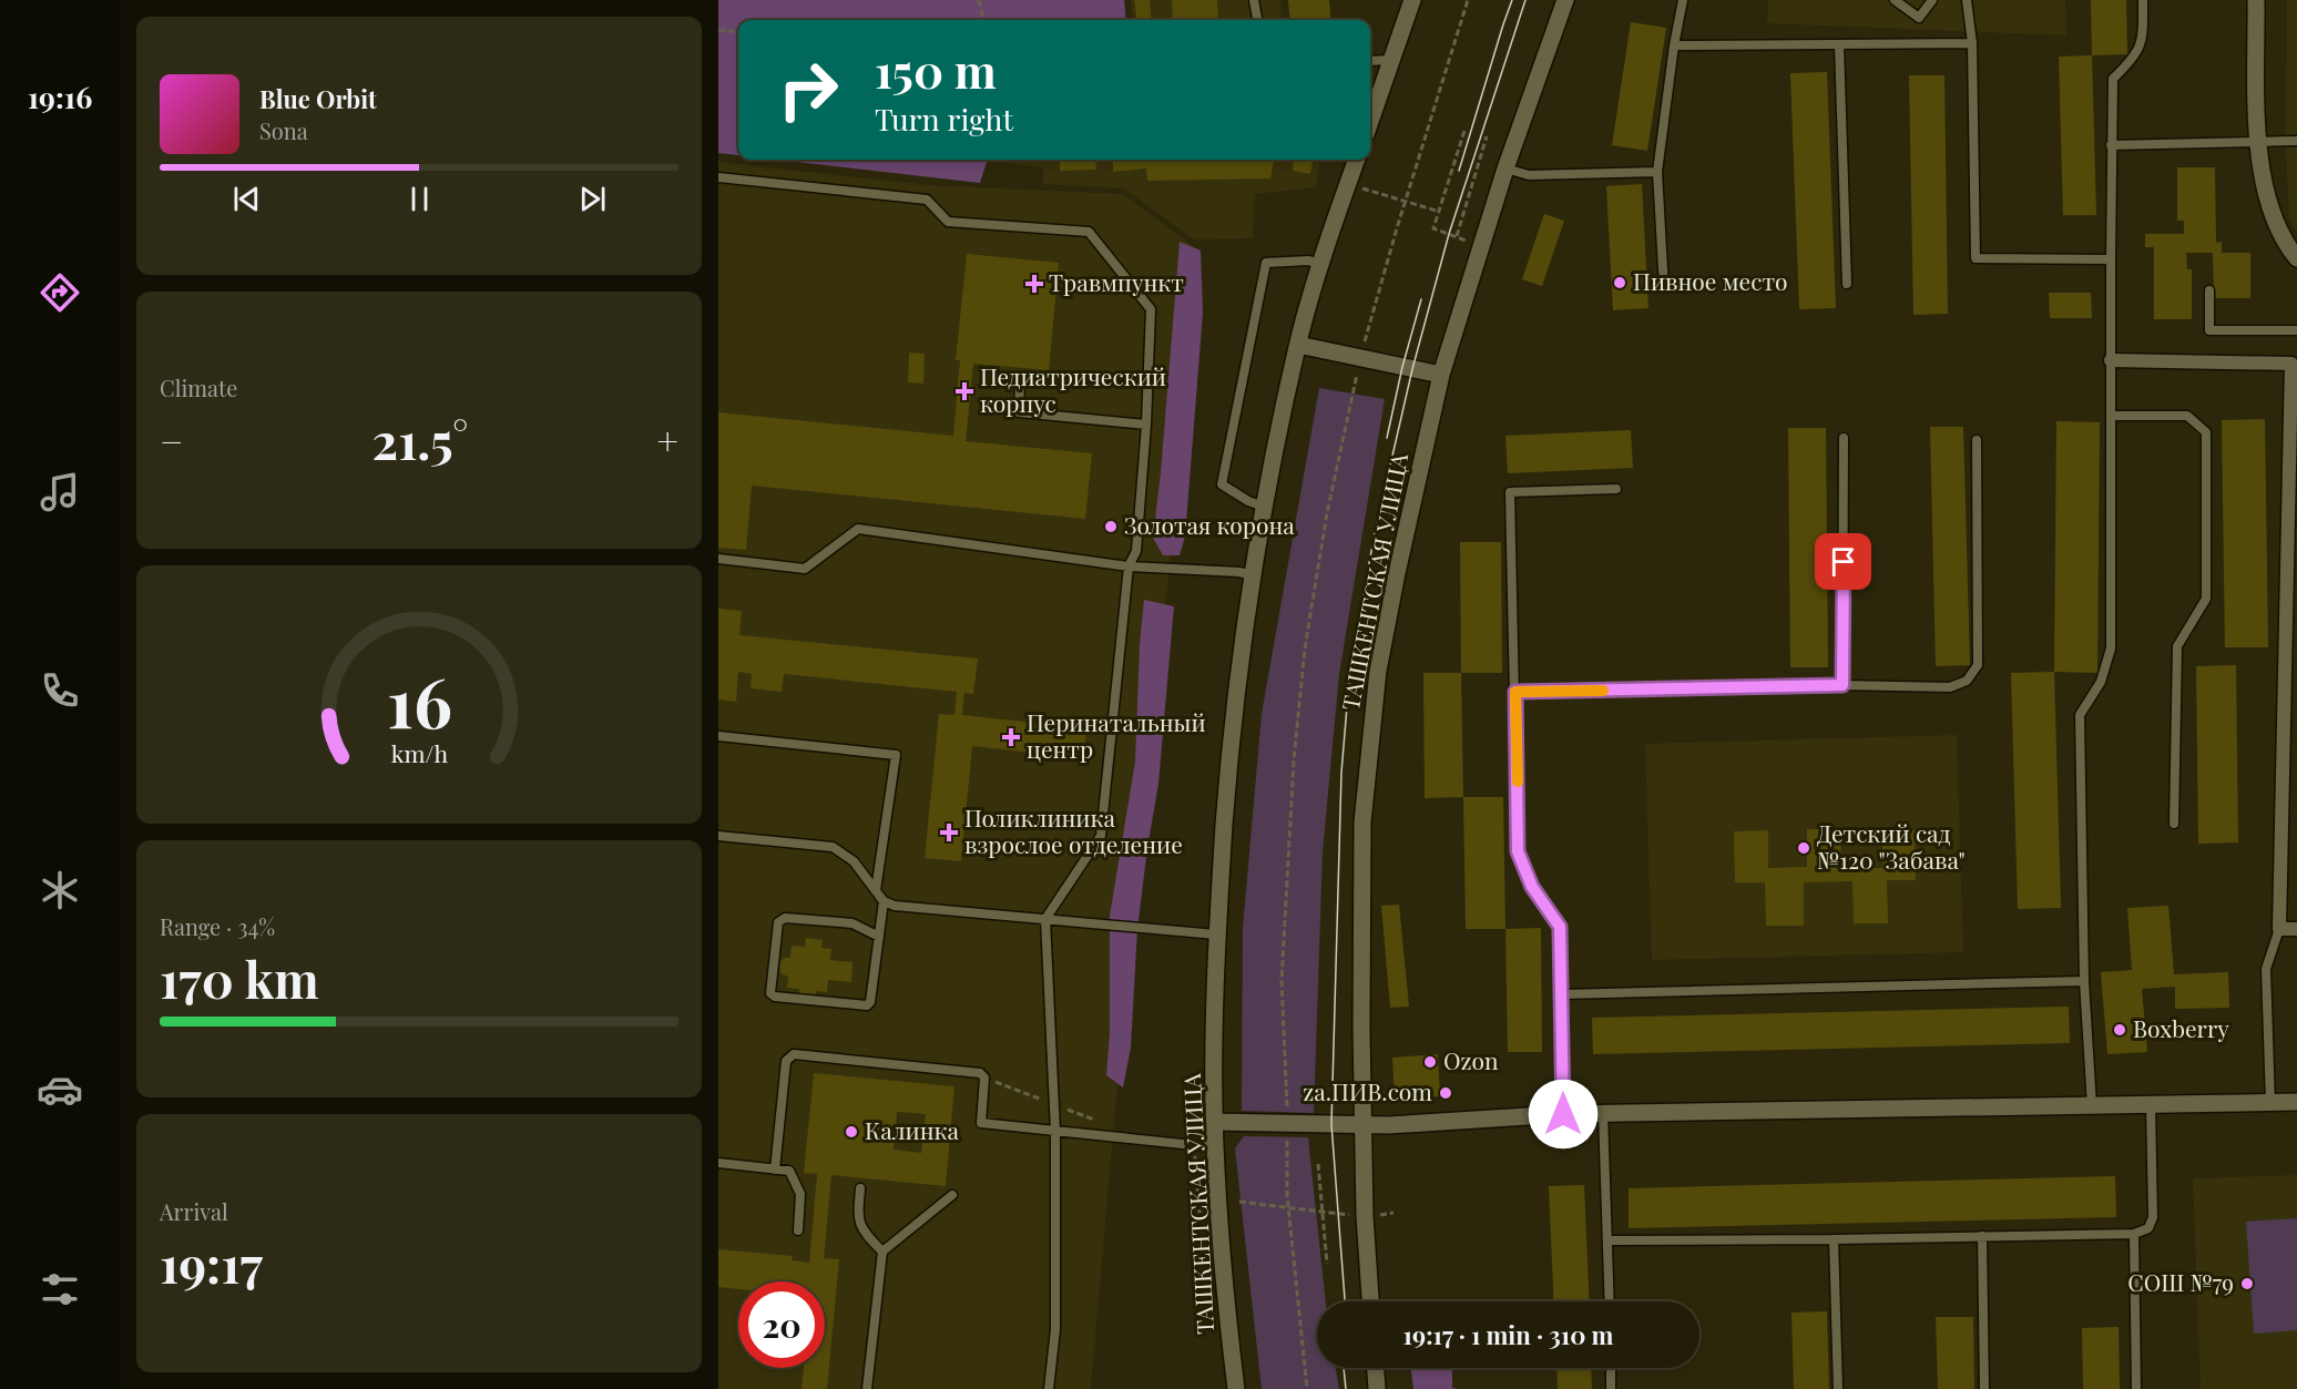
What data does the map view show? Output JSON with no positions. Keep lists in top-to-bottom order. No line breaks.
{"streets":{"main road":["ТАШКЕНТСКАЯ УЛИЦА"]},"places":{"other":["Пивное место","Золотая корона","Детский сад №120 \"Забава\"","Boxberry","Ozon","za.ПИВ.com","Калинка","СОШ №79"],"health":["Травмпункт","Педиатрический корпус","Перинатальный центр","Поликлиника взрослое отделение"]},"page":{"tabs":"19:16","turn":["150 m","Turn right"],"song":["Blue Orbit","Sona"],"tile":["Climate",["Range · 34%","170 km"],["Arrival","19:17"]],"heat":["−","21.5°","+"],"limit":"20","trip":"19:17 · 1 min · 310 m","gauge":["16","km/h"]}}
